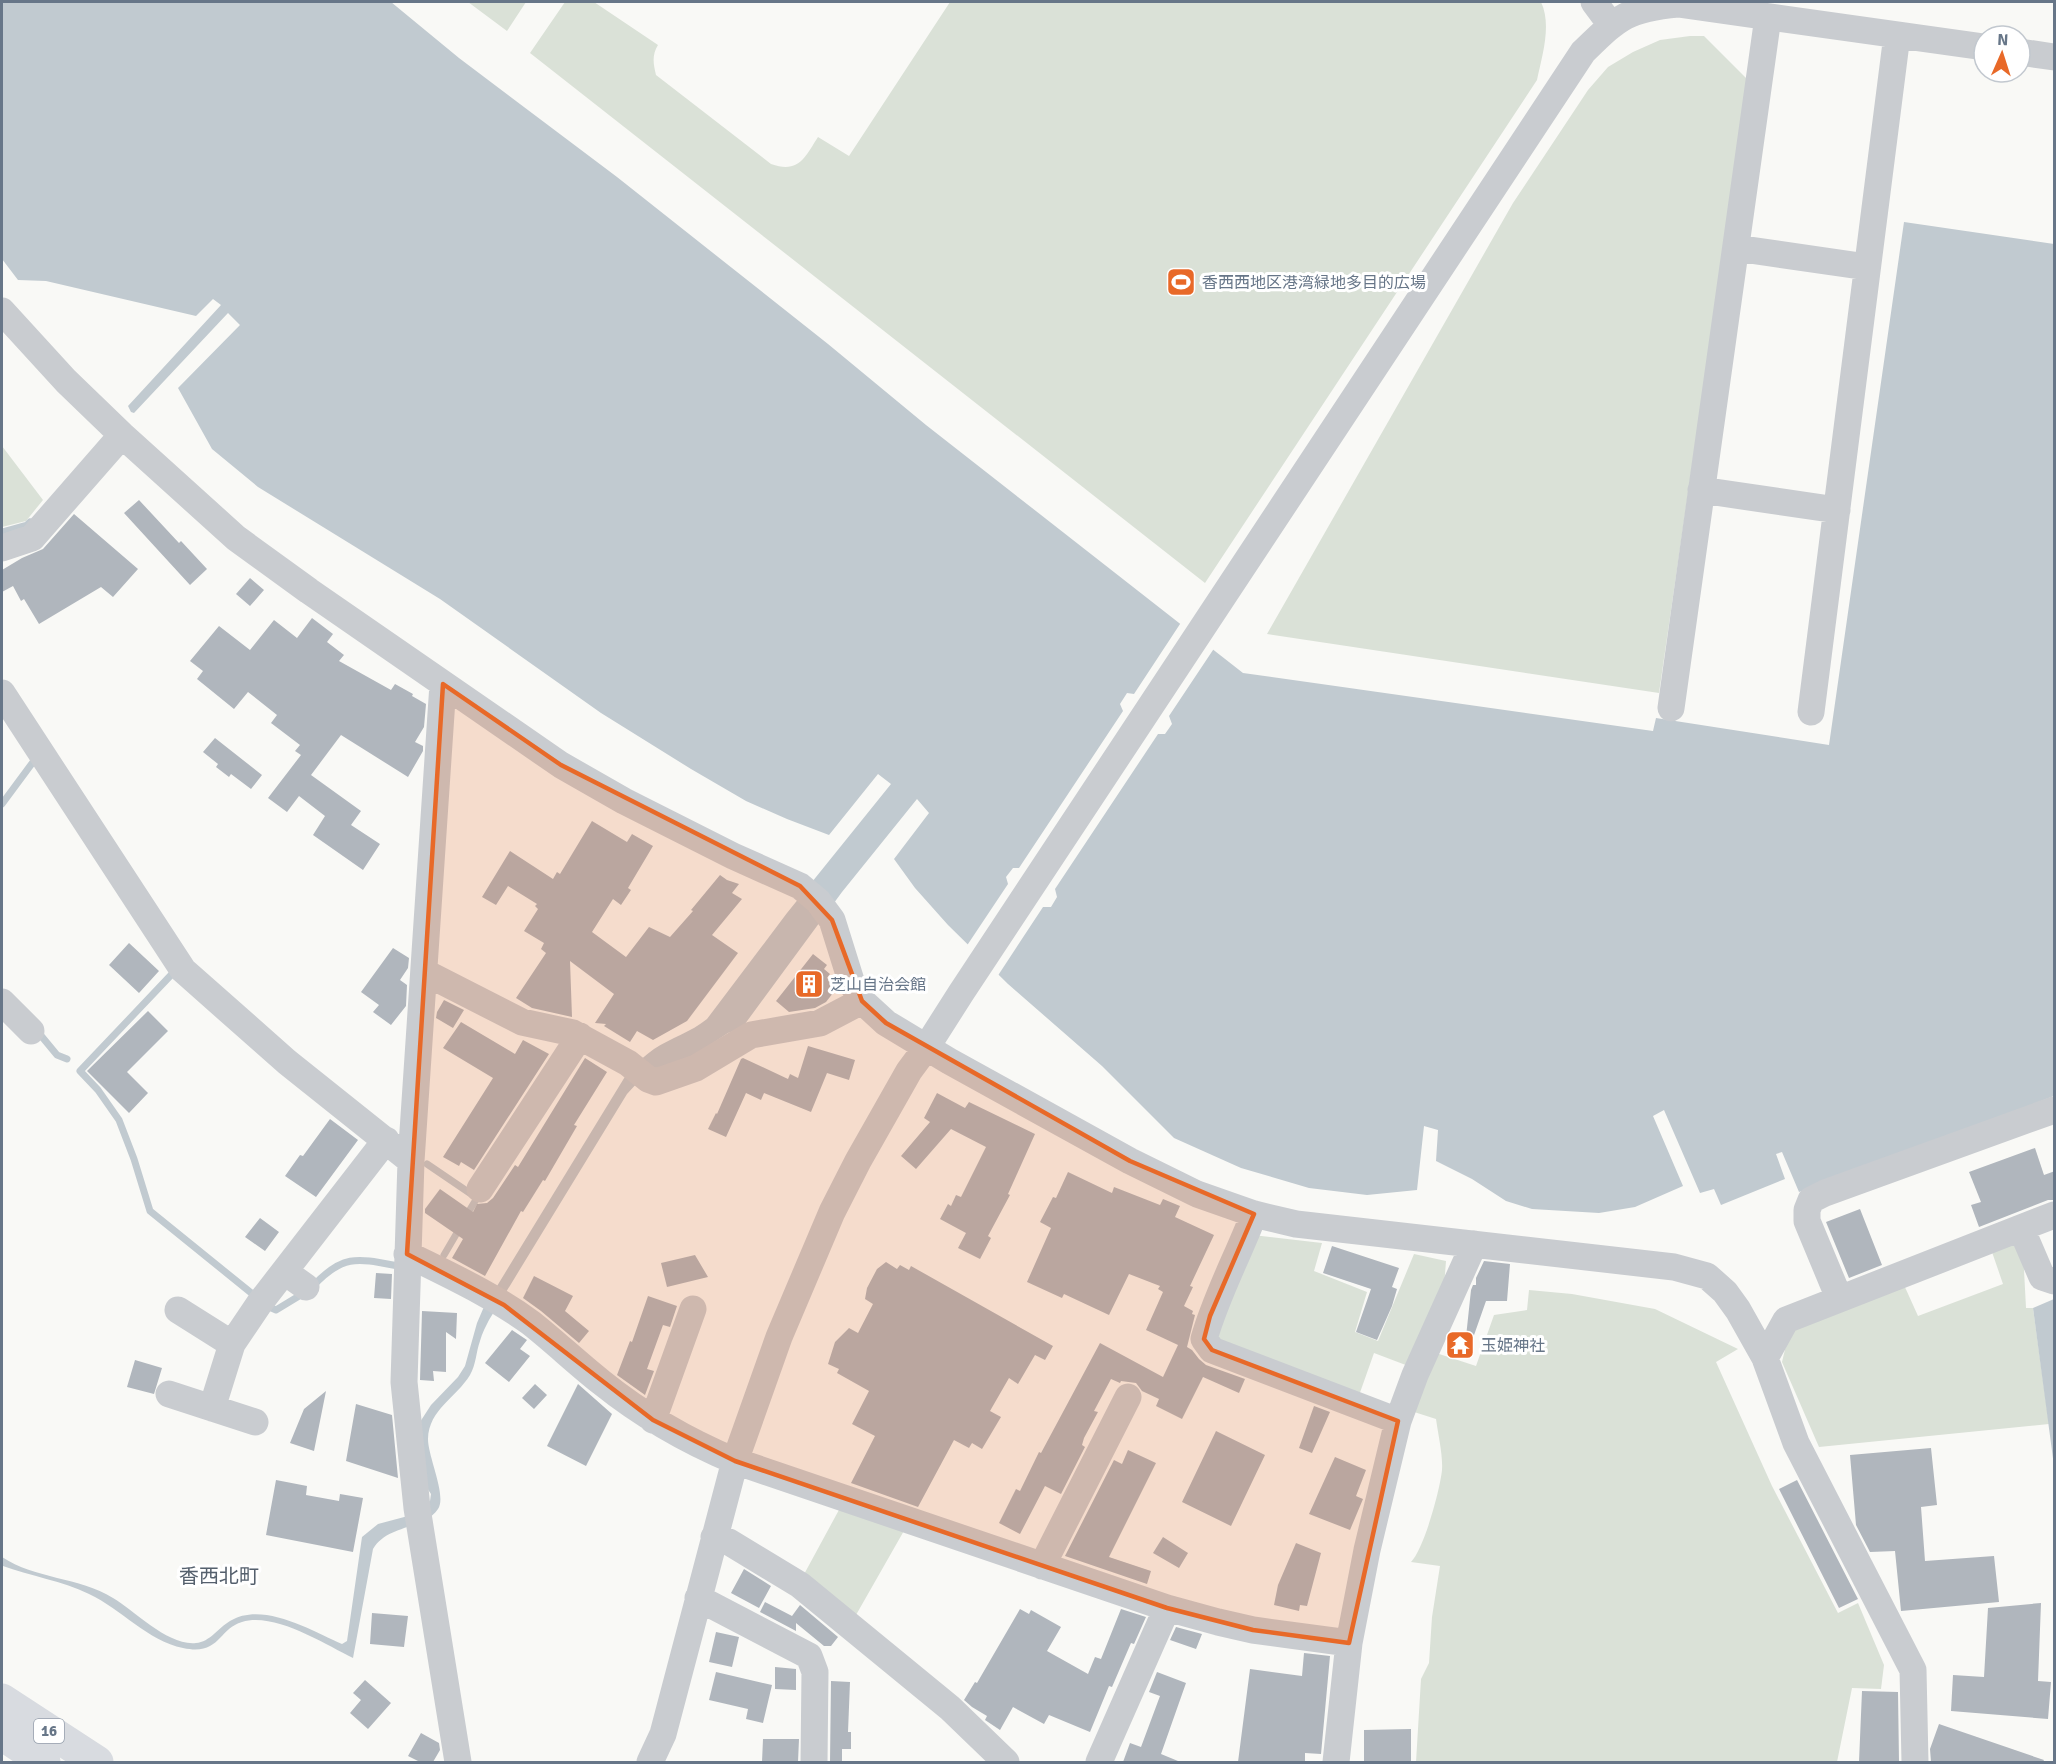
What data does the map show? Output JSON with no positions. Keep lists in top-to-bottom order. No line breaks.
{"streets":{"main road":["16"]},"districts":["香西北町"],"places":{"sports":["香西西地区港湾緑地多目的広場"],"building":["芝山自治会館"],"temple":["玉姫神社"]},"north":"top"}
